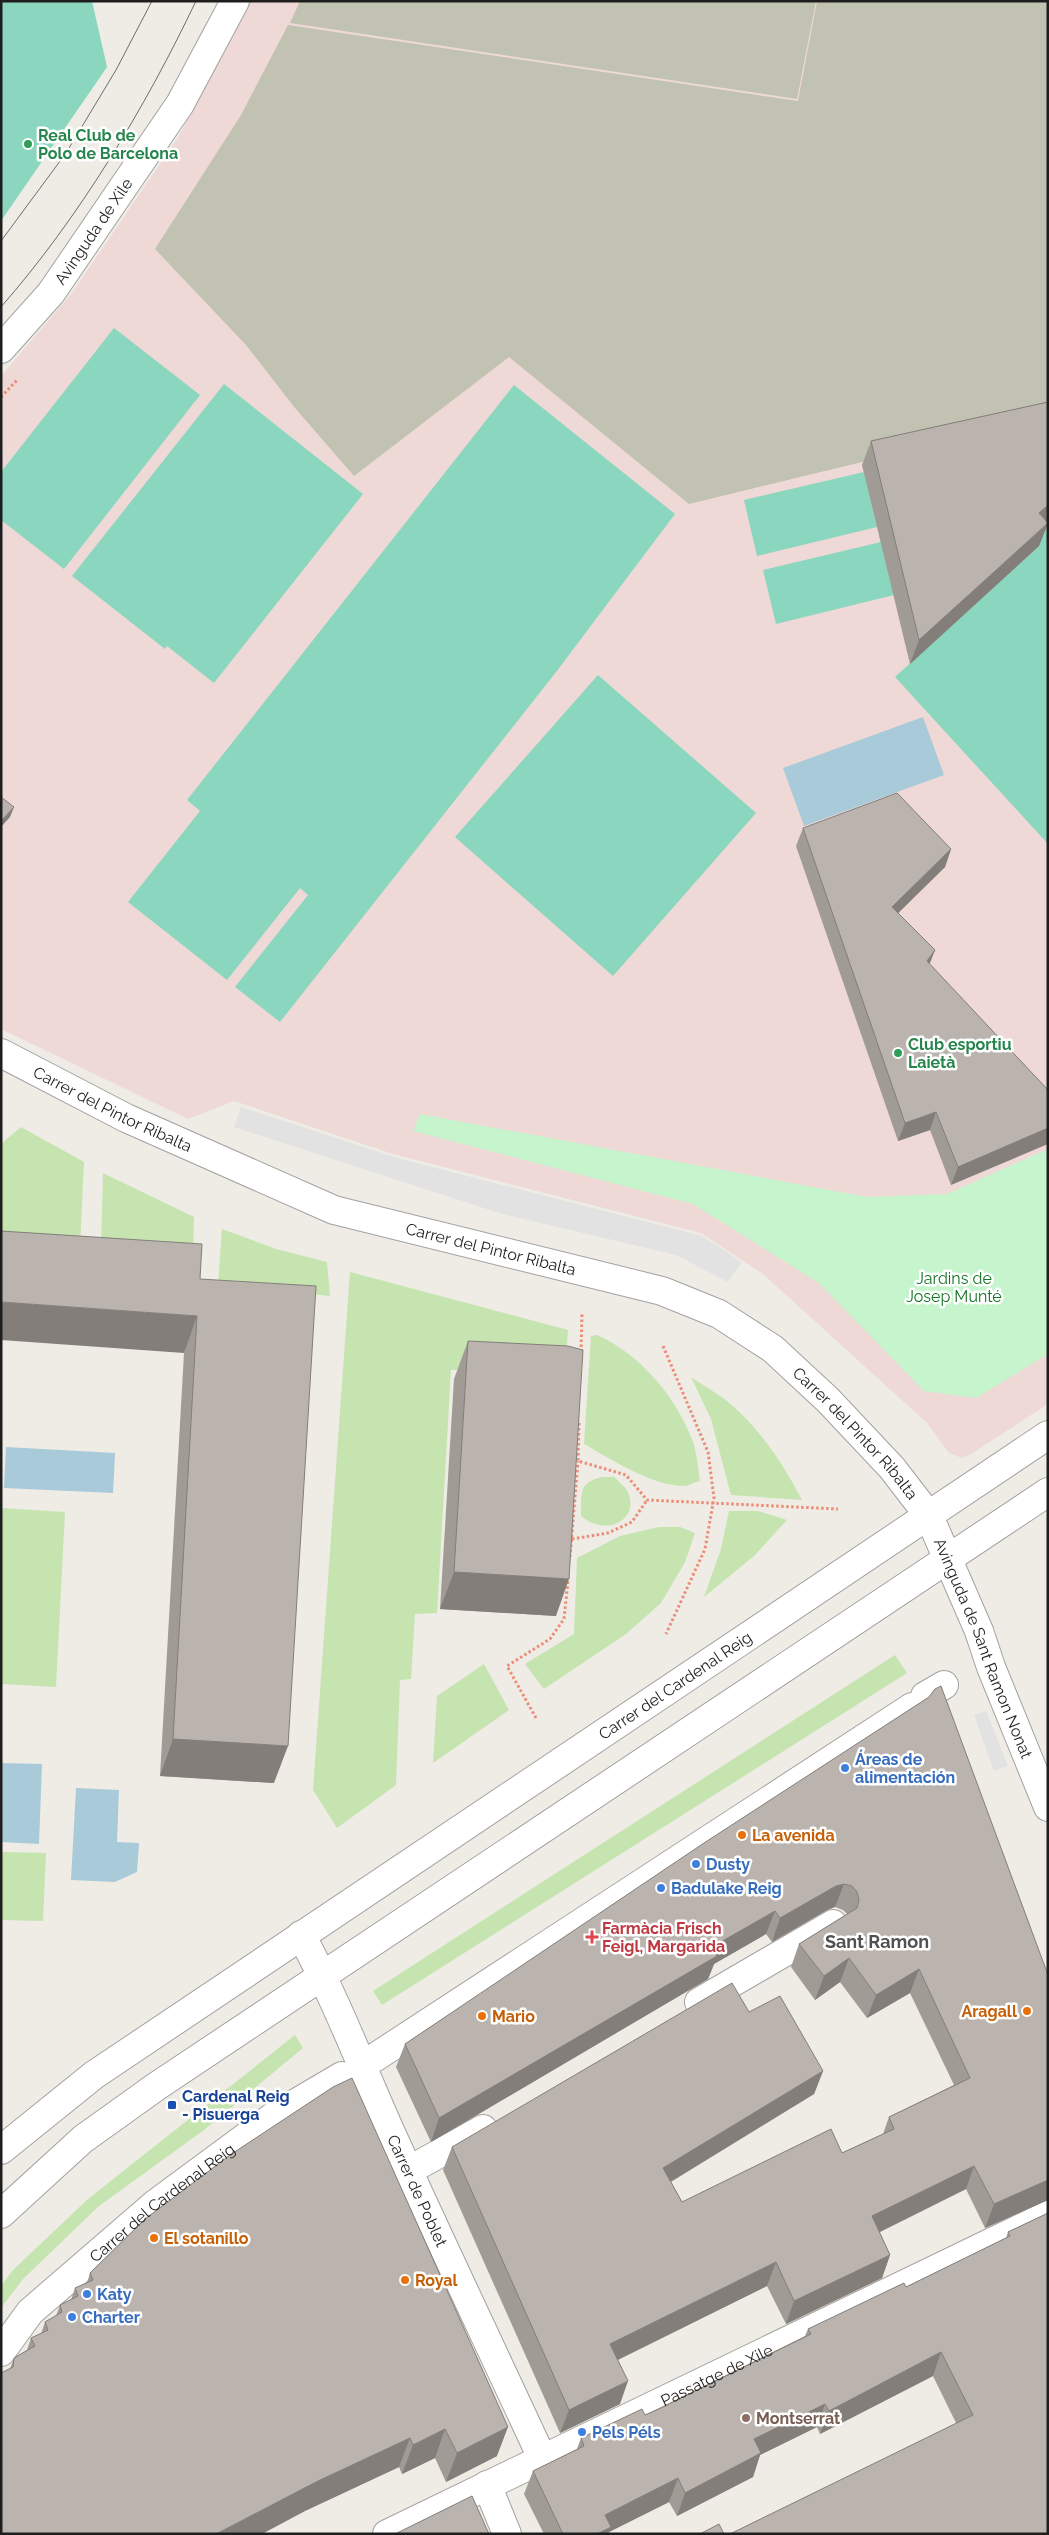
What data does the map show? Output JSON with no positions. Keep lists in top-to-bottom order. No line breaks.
{"streets":{"street":["Avinguda de Xile","Carrer del Pintor Ribalta","Avinguda de Sant Ramon Nonat","Carrer del Cardenal Reig","Carrer de Poblet","Passatge de Xile"]},"crossings":[["Carrer del Pintor Ribalta","Avinguda de Sant Ramon Nonat"],["Carrer del Pintor Ribalta","Carrer del Cardenal Reig"],["Avinguda de Sant Ramon Nonat","Carrer del Cardenal Reig"],["Carrer de Poblet","Passatge de Xile"]],"districts":["Sant Ramon"],"parks":["Jardins de Josep Munté"],"places":{"other":["Real Club de Polo de Barcelona","Club esportiu Laietà","Áreas de alimentación","La avenida","Dusty","Badulake Reig","Aragall","Mario","El sotanillo","Royal","Katy","Charter","Montserrat","Pels Péls"],"health":["Farmàcia Frisch Feigl, Margarida"],"transit":["Cardenal Reig - Pisuerga"]}}
